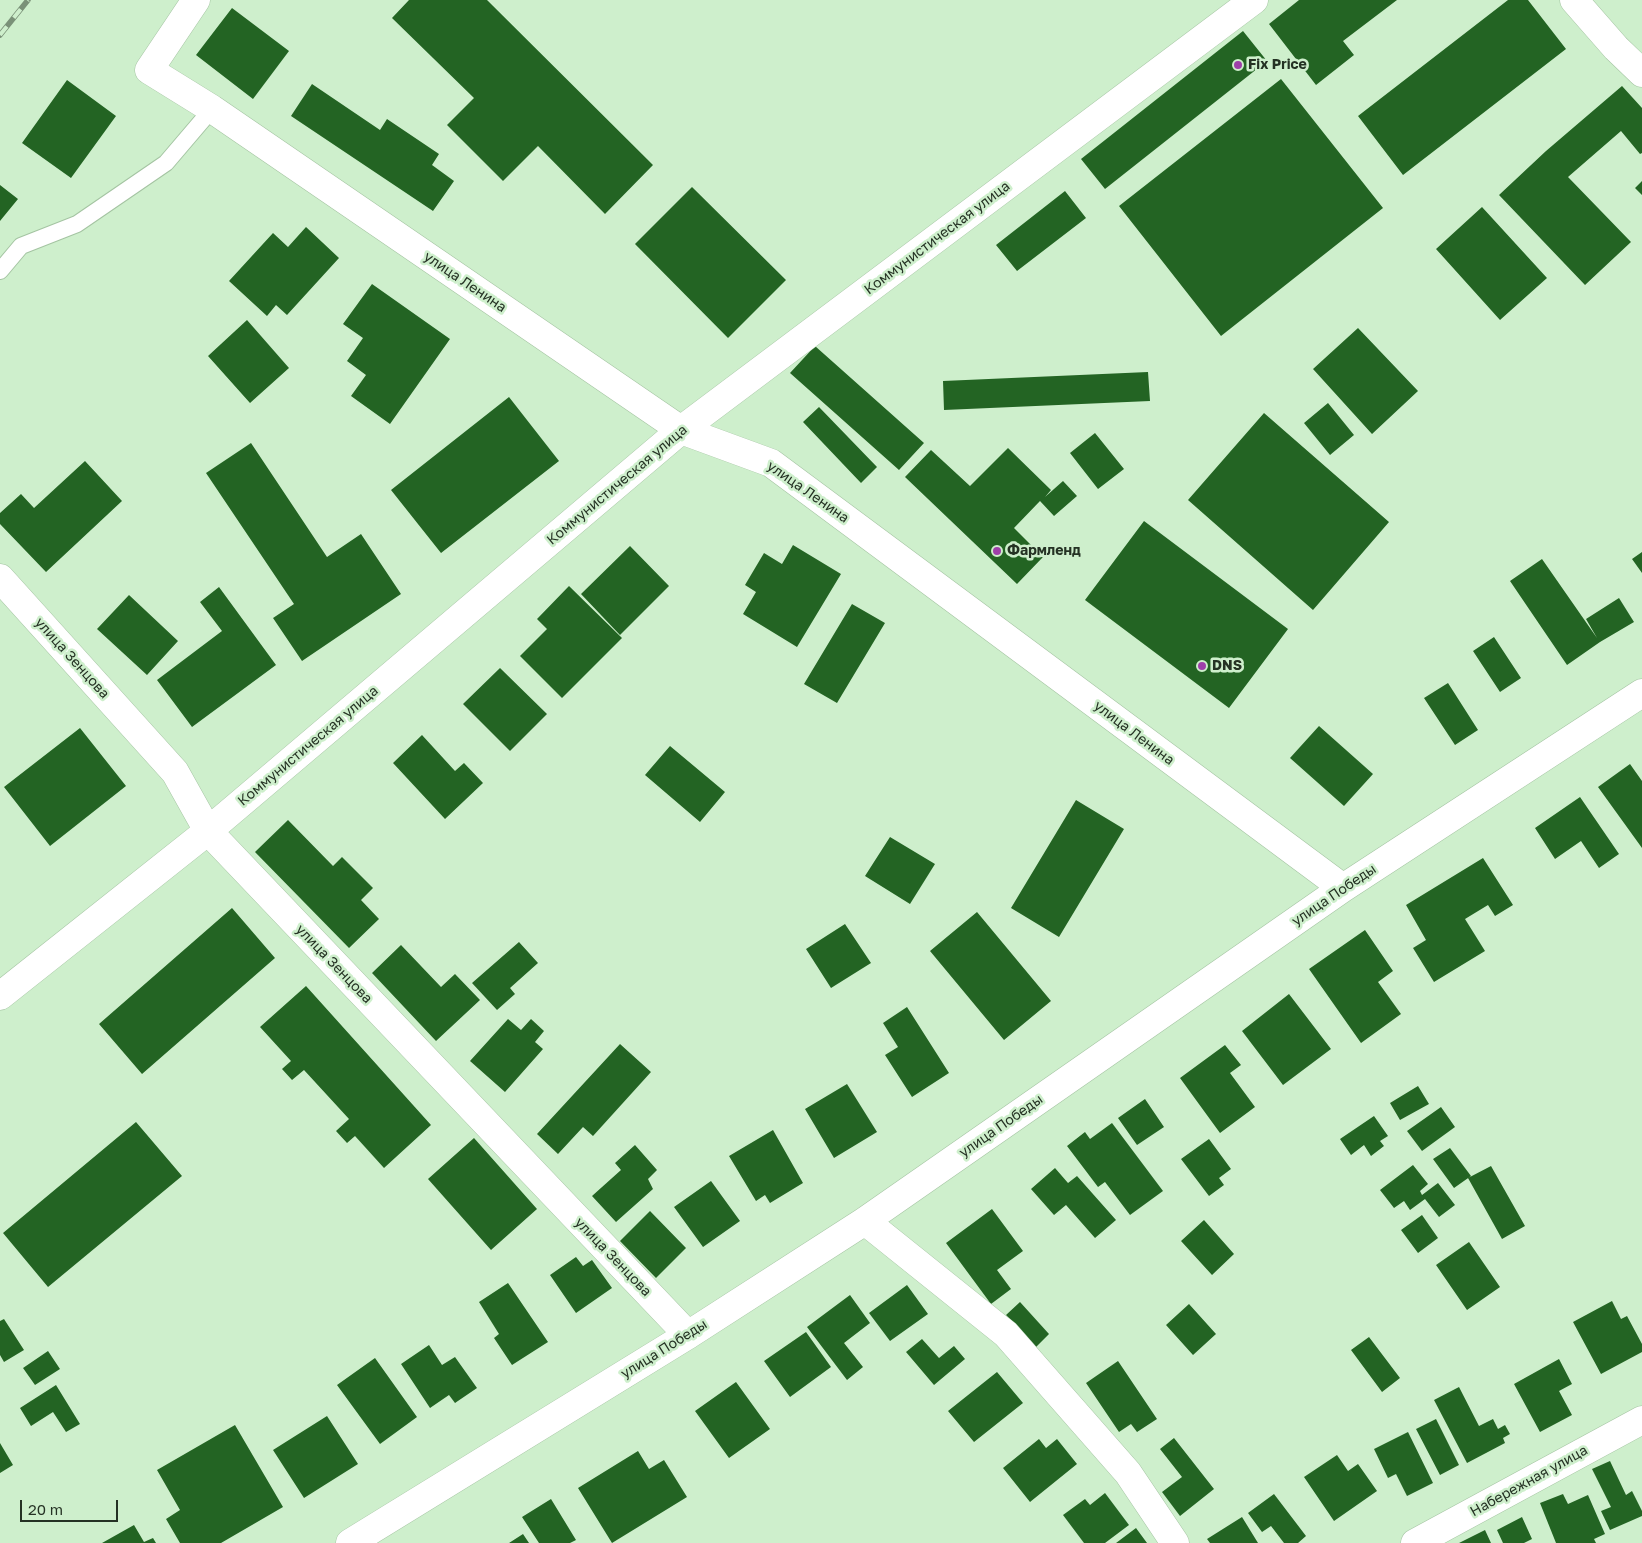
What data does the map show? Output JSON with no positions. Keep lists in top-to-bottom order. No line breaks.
{"streets":{"street":["Коммунистическая улица","улица Ленина","улица Зенцова","улица Победы","Набережная улица"]},"crossings":[["Коммунистическая улица","улица Ленина"],["Коммунистическая улица","улица Зенцова"],["улица Ленина","улица Победы"],["улица Зенцова","улица Победы"]],"places":["Fix Price","Фармленд","DNS"],"scale_bar":"20 m"}
